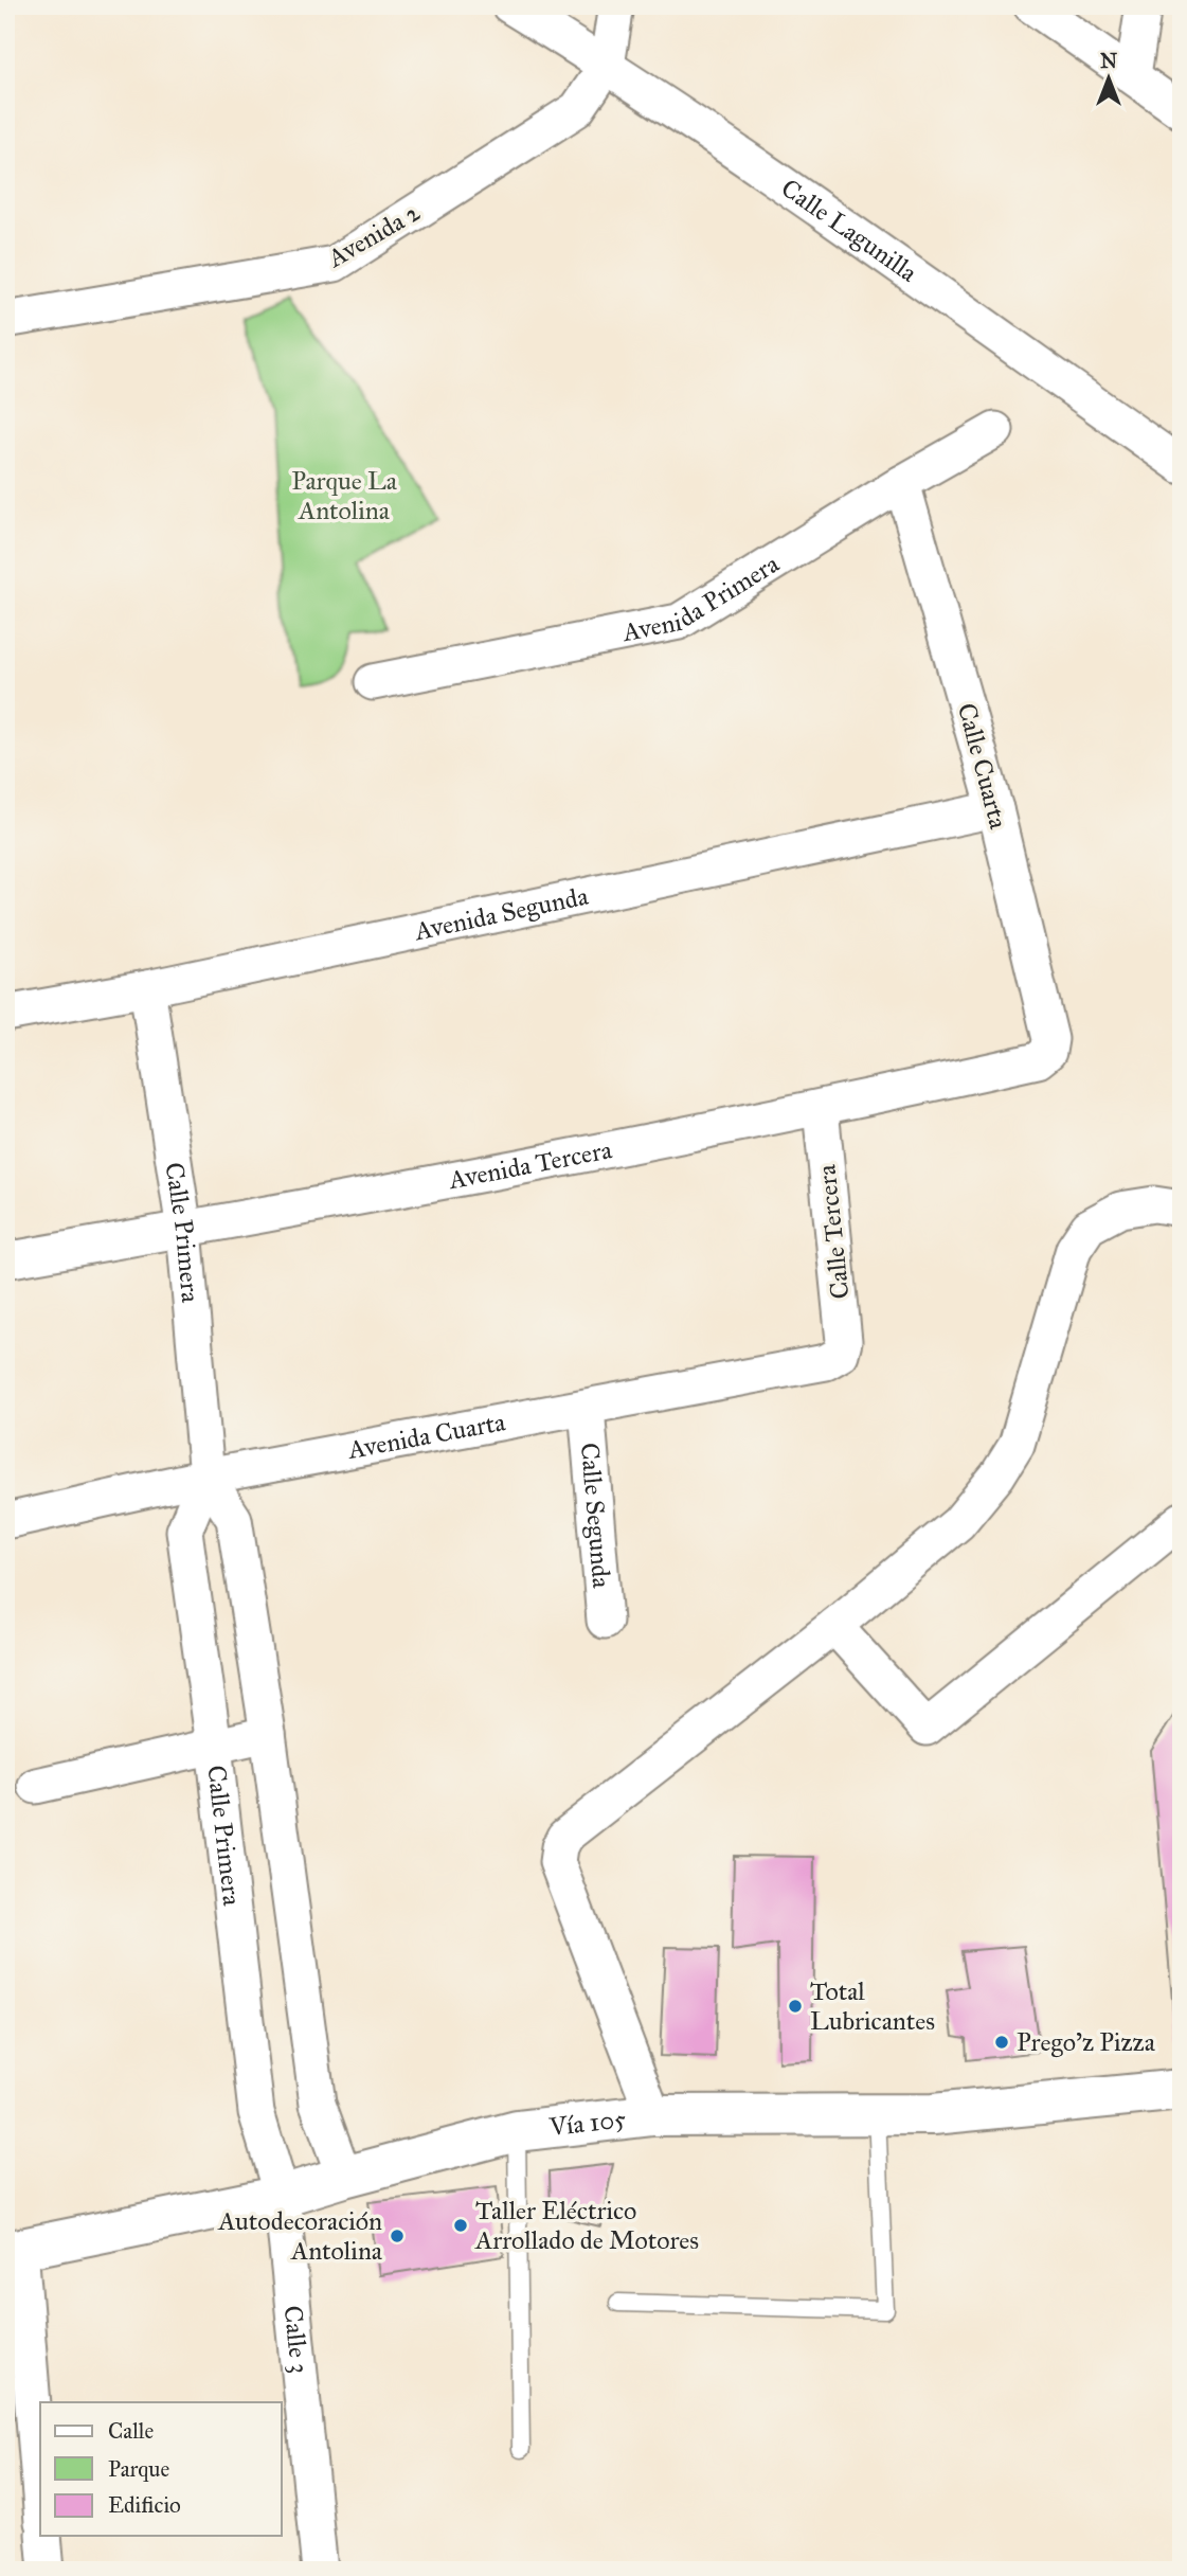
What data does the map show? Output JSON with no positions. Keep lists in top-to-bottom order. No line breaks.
{"streets":{"main road":["Vía 105"],"street":["Calle Lagunilla","Avenida 2","Avenida Primera","Calle Cuarta","Avenida Segunda","Avenida Tercera","Calle Primera","Calle Tercera","Avenida Cuarta","Calle Segunda","Calle 3"]},"crossings":[["Calle Lagunilla","Avenida 2"],["Avenida Primera","Calle Cuarta"],["Calle Cuarta","Avenida Segunda"],["Calle Cuarta","Avenida Tercera"],["Avenida Segunda","Calle Primera"],["Avenida Tercera","Calle Primera"],["Avenida Tercera","Calle Tercera"],["Calle Primera","Avenida Cuarta"],["Calle Primera","Vía 105"],["Calle Primera","Calle 3"],["Calle Tercera","Avenida Cuarta"],["Avenida Cuarta","Calle Segunda"],["Vía 105","Calle 3"]],"parks":["Parque La Antolina"],"places":["Total Lubricantes","Prego'z Pizza","Taller Eléctrico Arrollado de Motores","Autodecoración Antolina"],"legend":["Calle","Parque","Edificio"],"north":"top"}
